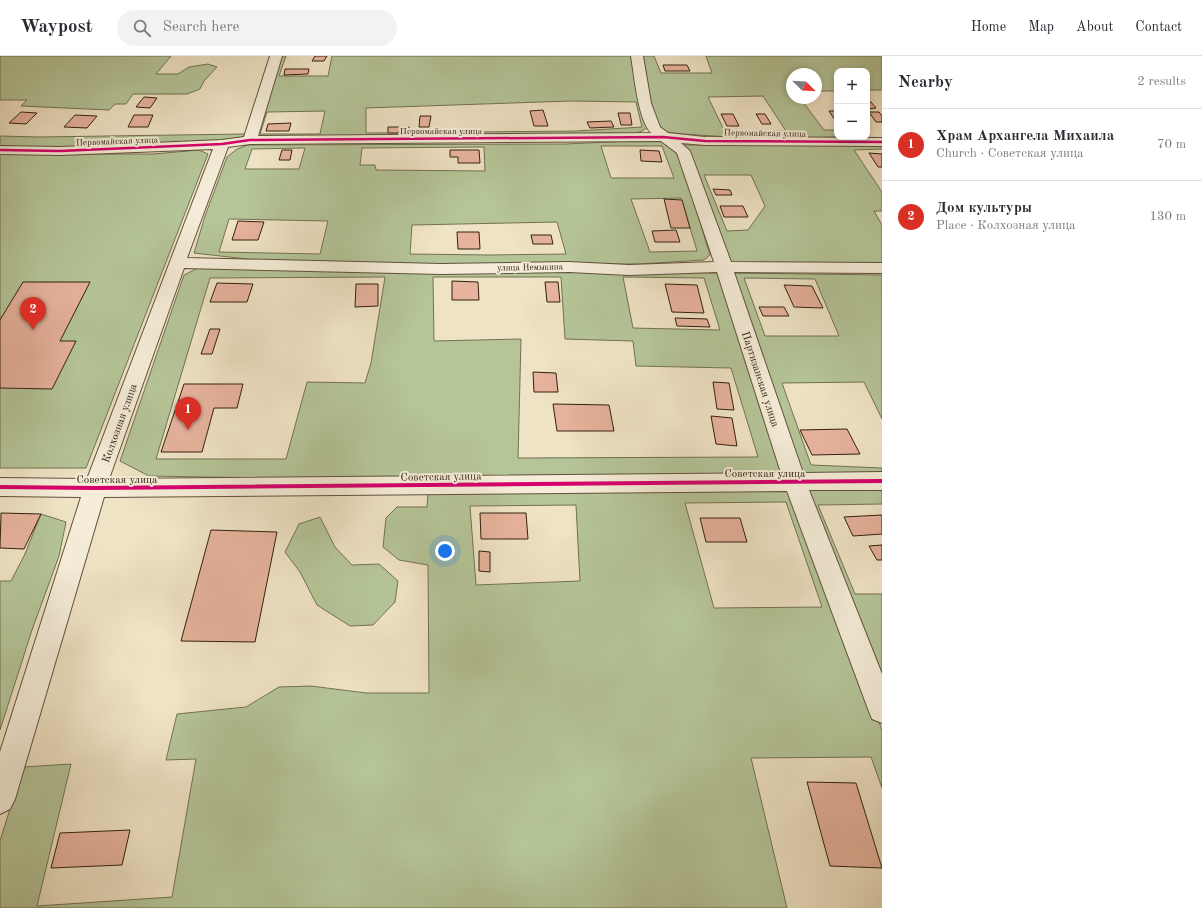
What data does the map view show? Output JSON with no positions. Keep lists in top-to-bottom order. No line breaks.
{"streets":{"street":["Первомайская улица","улица Немыкина","Партизанская улица","Колхозная улица","Советская улица"]},"crossings":[["Первомайская улица","Партизанская улица"],["Первомайская улица","Колхозная улица"],["улица Немыкина","Партизанская улица"],["улица Немыкина","Колхозная улица"],["Партизанская улица","Советская улица"],["Колхозная улица","Советская улица"]],"north":"bottom right","page":{"header":"Waypost","search":"Search here","nav":["Home","Map","About","Contact"],"heading":["Nearby","2 results"],"map_buttons":["+","−"],"list":[{"mark":"1","name":"Храм Архангела Михаила","note":"Church · Советская улица","value":"70 m"},{"mark":"2","name":"Дом культуры","note":"Place · Колхозная улица","value":"130 m"}],"pins":["2","1"]}}
